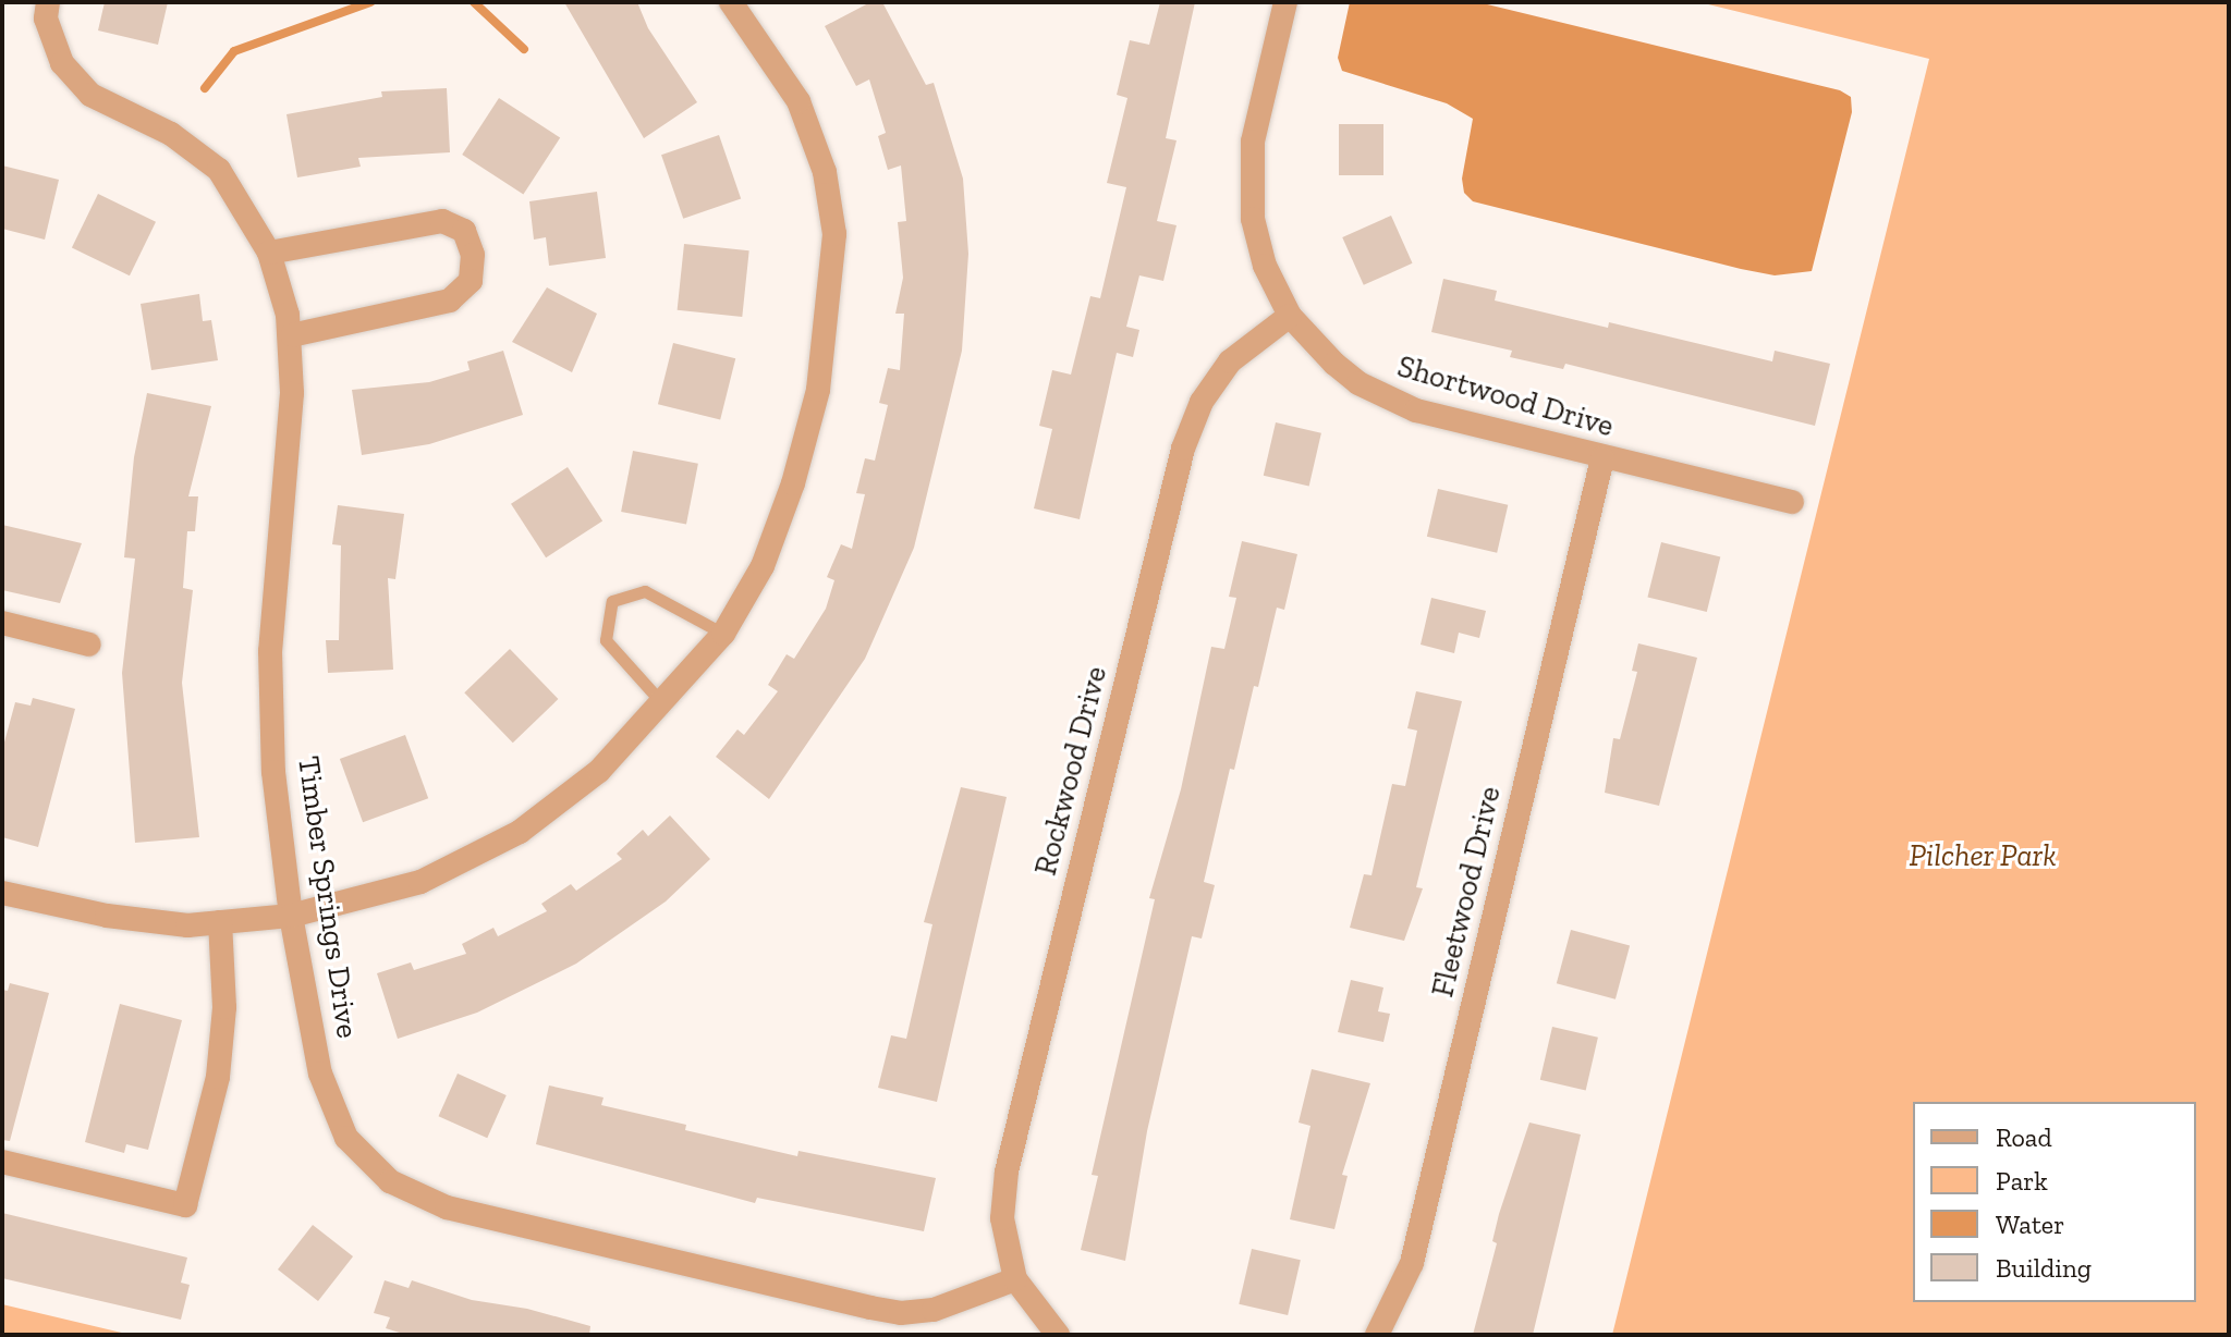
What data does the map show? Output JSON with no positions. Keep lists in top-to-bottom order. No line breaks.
{"streets":{"street":["Shortwood Drive","Rockwood Drive","Fleetwood Drive","Timber Springs Drive"]},"crossings":[["Shortwood Drive","Rockwood Drive"],["Shortwood Drive","Fleetwood Drive"],["Rockwood Drive","Timber Springs Drive"]],"parks":["Pilcher Park"],"legend":["Road","Park","Water","Building"]}
